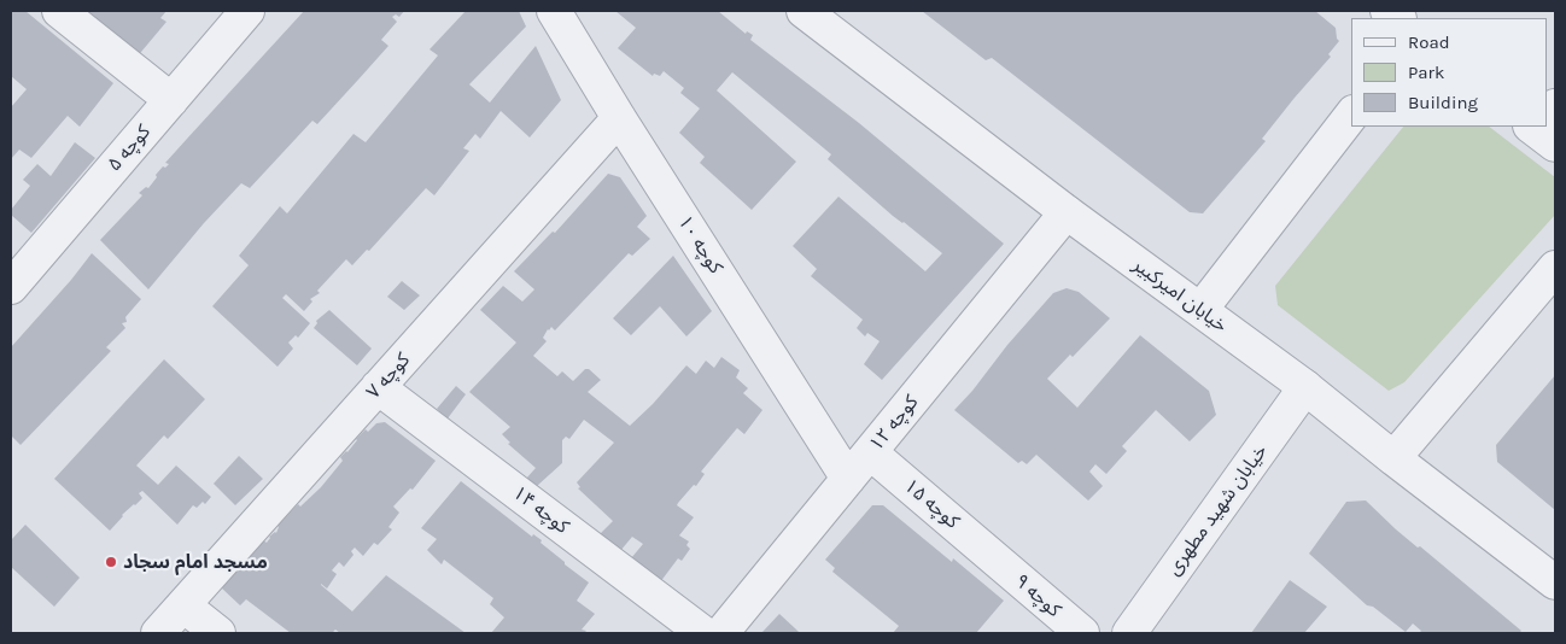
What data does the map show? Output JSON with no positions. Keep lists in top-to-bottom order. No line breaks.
{"streets":{"street":["کوچه ۵","کوچه ۱۰","خیابان امیرکبیر","کوچه ۷","کوچه ۱۲","کوچه ۱۵","کوچه ۱۴","خیابان شهید مطهری","کوچه ۹"]},"crossings":[["کوچه ۱۰","کوچه ۷"],["کوچه ۱۰","کوچه ۱۲"],["خیابان امیرکبیر","کوچه ۱۲"],["خیابان امیرکبیر","خیابان شهید مطهری"],["کوچه ۷","کوچه ۱۴"],["کوچه ۱۲","کوچه ۱۵"],["کوچه ۱۵","کوچه ۹"]],"places":["مسجد امام سجاد"],"legend":["Road","Park","Building"]}
